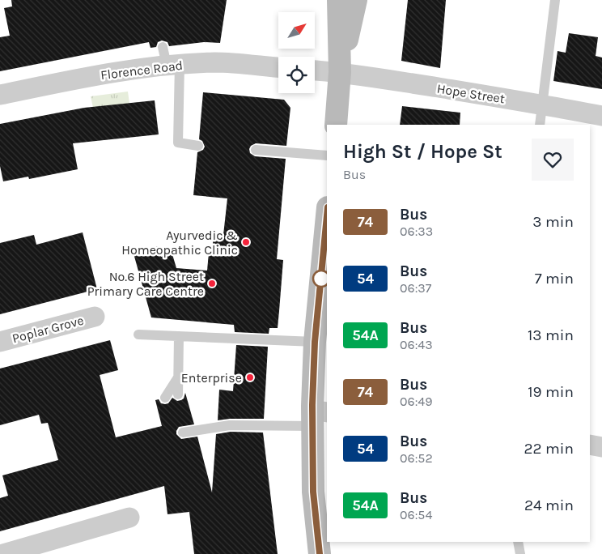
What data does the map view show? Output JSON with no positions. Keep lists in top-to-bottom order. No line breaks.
{"streets":{"street":["Florence Road","Hope Street","Poplar Grove"]},"places":["Ayurvedic & Homeopathic Clinic","No.6 High Street Primary Care Centre","Enterprise"],"lines":["bus line 74"],"north":"top right","page":{"heading":["High St / Hope St","Bus"],"list":[{"mark":"74","name":"Bus","note":"06:33","value":"3 min"},{"mark":"54","name":"Bus","note":"06:37","value":"7 min"},{"mark":"54A","name":"Bus","note":"06:43","value":"13 min"},{"mark":"74","name":"Bus","note":"06:49","value":"19 min"},{"mark":"54","name":"Bus","note":"06:52","value":"22 min"},{"mark":"54A","name":"Bus","note":"06:54","value":"24 min"}]}}
